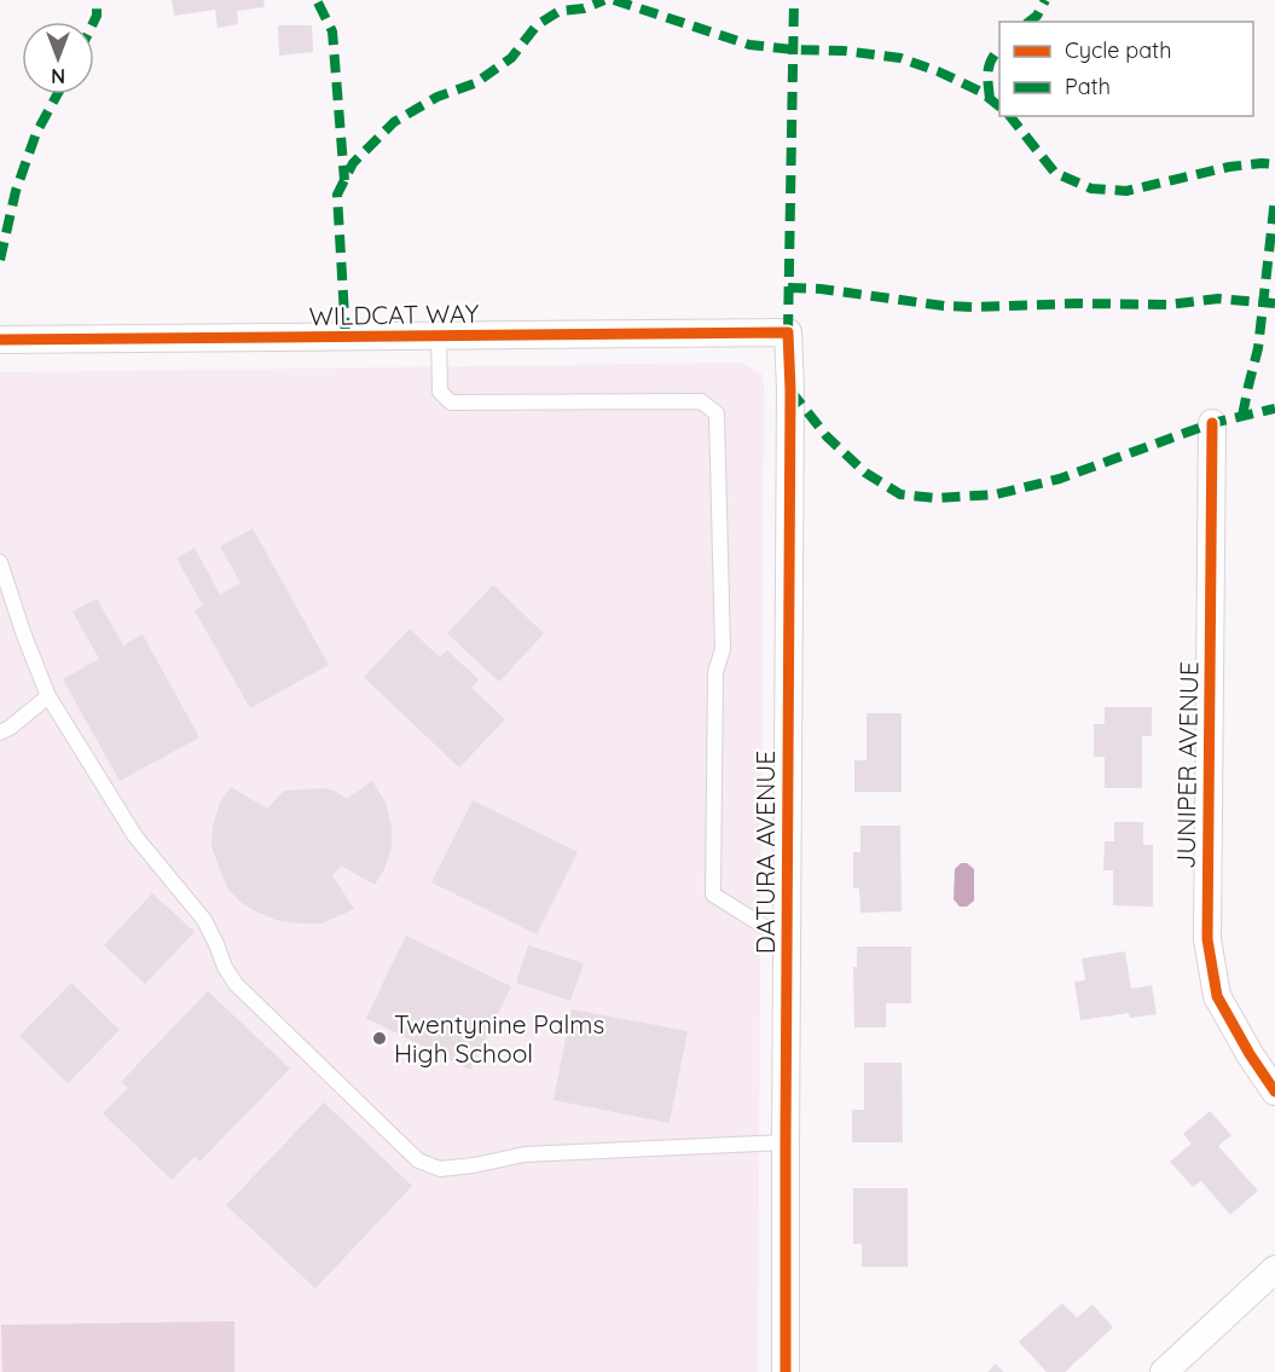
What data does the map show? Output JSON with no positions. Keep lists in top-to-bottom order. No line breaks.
{"streets":{"street":["WILDCAT WAY","JUNIPER AVENUE","DATURA AVENUE"]},"crossings":[["WILDCAT WAY","DATURA AVENUE"]],"places":["Twentynine Palms High School"],"legend":["Cycle path","Path"],"north":"bottom"}
